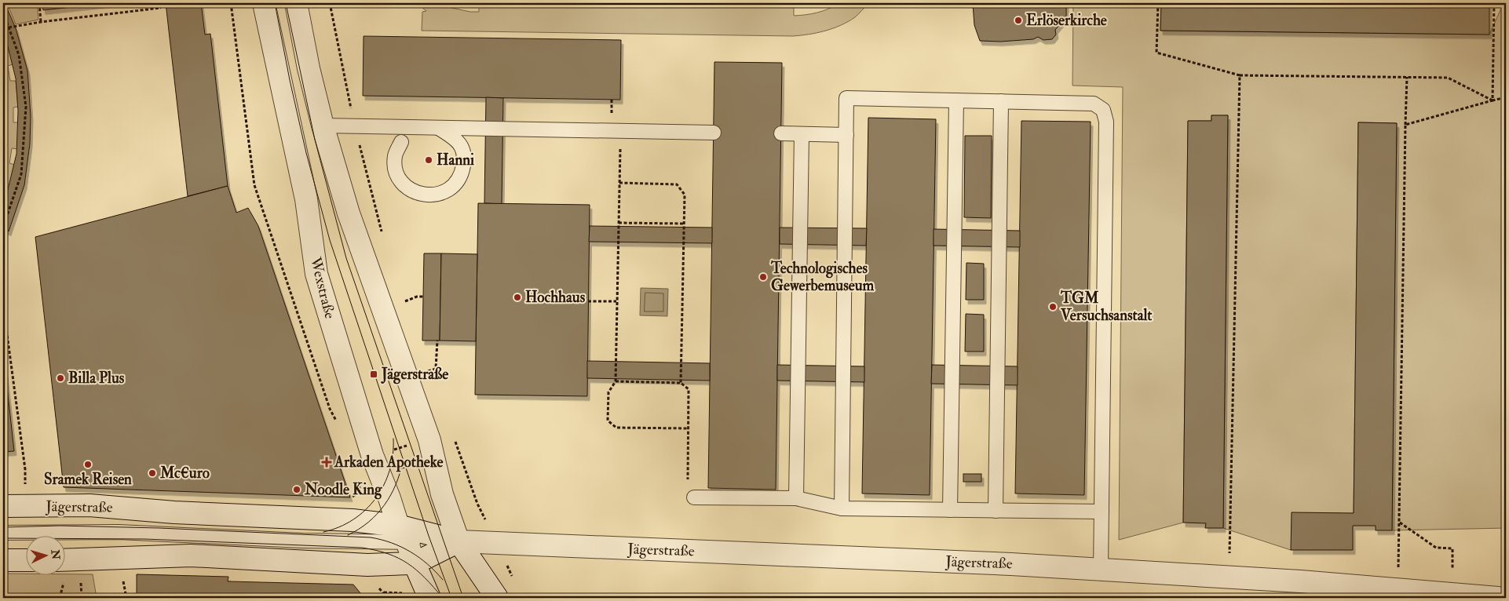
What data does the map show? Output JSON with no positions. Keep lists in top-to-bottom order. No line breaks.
{"streets":{"street":["Wexstraße","Jägerstraße"]},"crossings":[["Wexstraße","Jägerstraße"]],"places":{"other":["Erlöserkirche","Hanni","Technologisches Gewerbemuseum","Hochhaus","TGM Versuchsanstalt","Billa Plus","Sramek Reisen","Mc€uro","Noodle King"],"transit":["Jägerstraße"],"health":["Arkaden Apotheke"]},"north":"right"}
